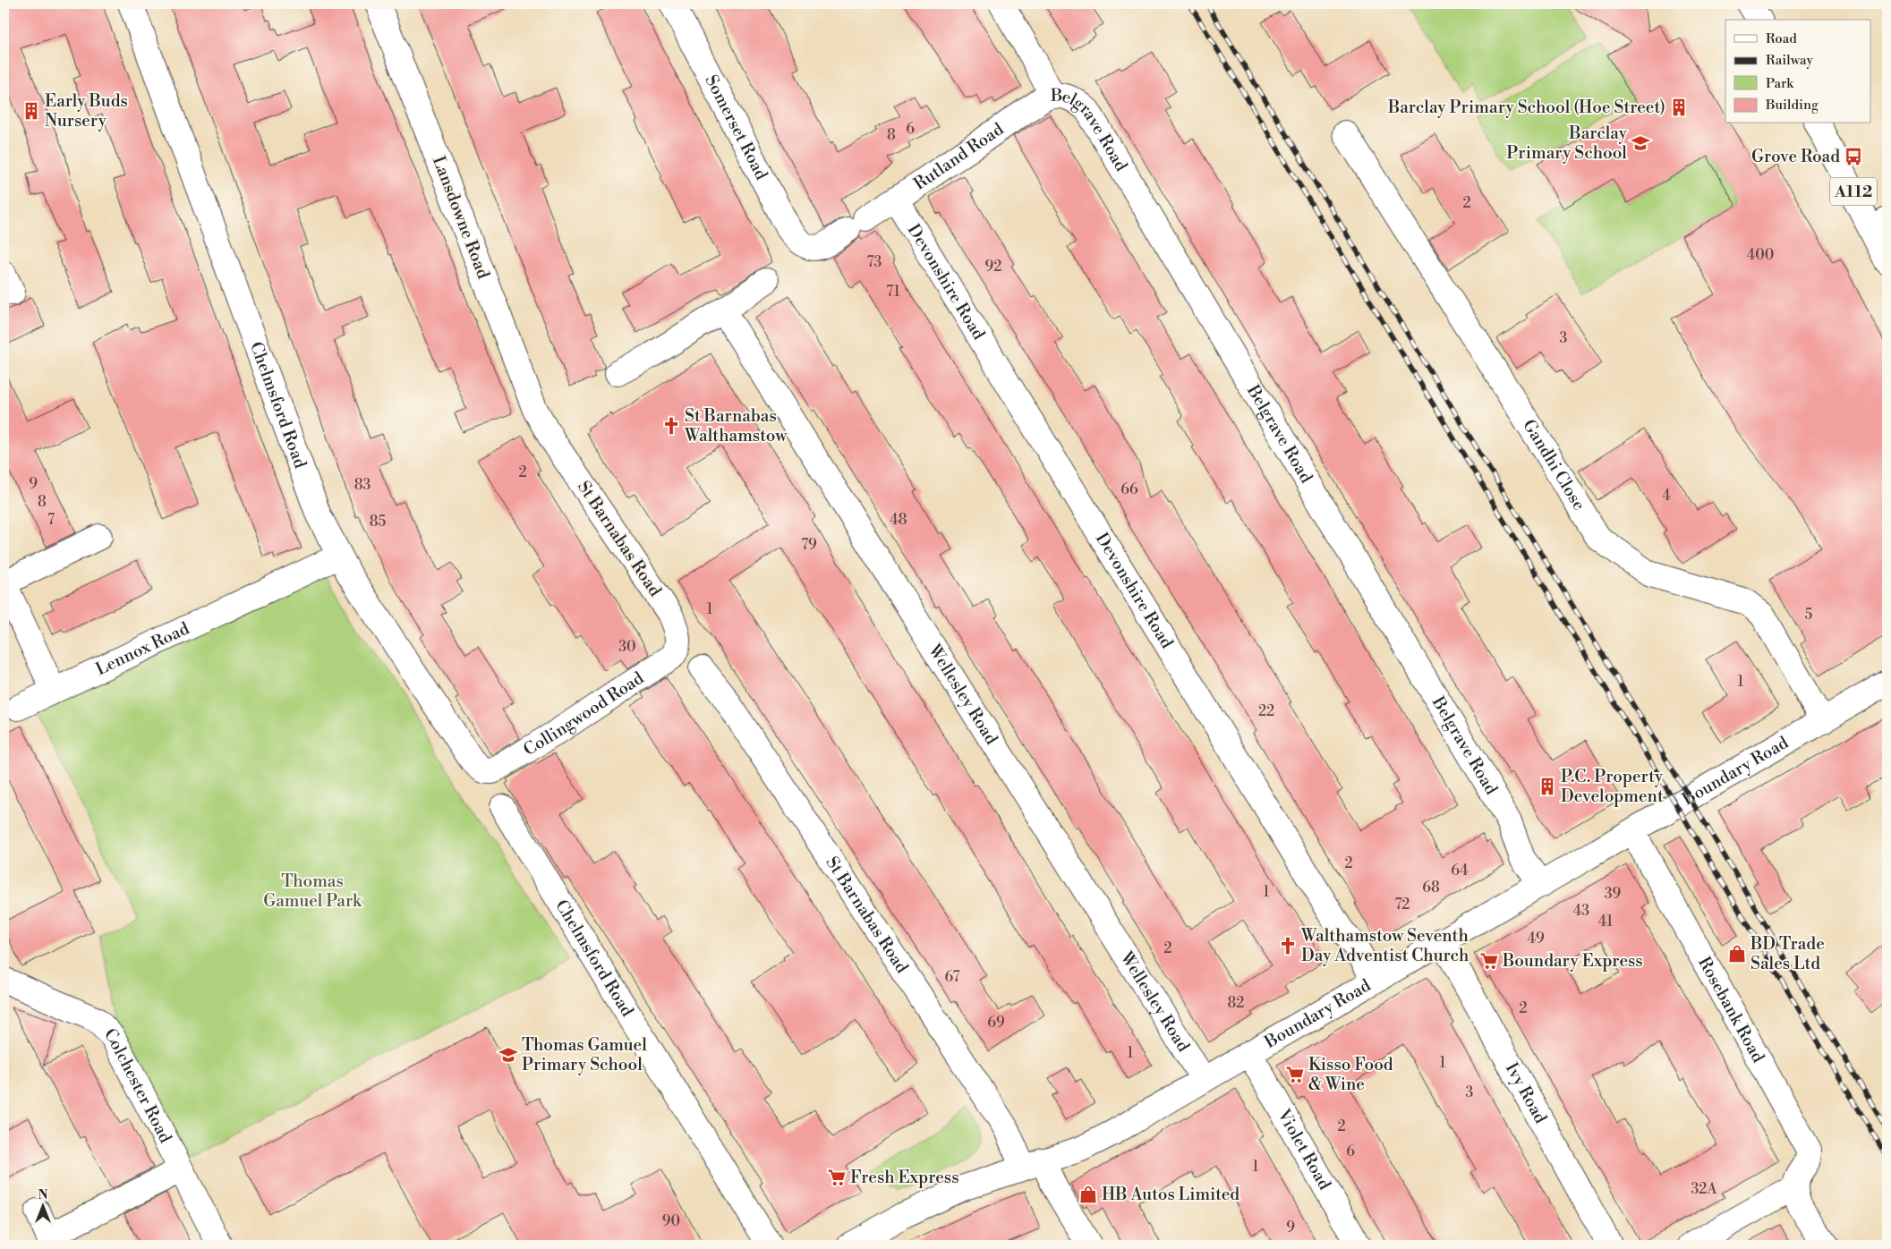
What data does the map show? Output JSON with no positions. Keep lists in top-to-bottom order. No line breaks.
{"streets":{"street":["Somerset Road","Belgrave Road","Rutland Road","A112","Lansdowne Road","Devonshire Road","Chelmsford Road","Gandhi Close","St Barnabas Road","Lennox Road","Wellesley Road","Collingwood Road","Boundary Road","Rosebank Road","Colchester Road","Ivy Road","Violet Road"]},"crossings":[["Somerset Road","Rutland Road"],["Belgrave Road","Rutland Road"],["Belgrave Road","Boundary Road"],["Rutland Road","Devonshire Road"],["Lansdowne Road","St Barnabas Road"],["Devonshire Road","Boundary Road"],["Chelmsford Road","Lennox Road"],["Chelmsford Road","Collingwood Road"],["Gandhi Close","Boundary Road"],["St Barnabas Road","Collingwood Road"],["St Barnabas Road","Boundary Road"],["Wellesley Road","Boundary Road"],["Boundary Road","Rosebank Road"],["Boundary Road","Ivy Road"],["Boundary Road","Violet Road"]],"parks":["Thomas Gamuel Park"],"places":{"building":["Barclay Primary School (Hoe Street)","Early Buds Nursery","P.C. Property Development"],"school or university":["Barclay Primary School","Thomas Gamuel Primary School"],"bus stop":["Grove Road"],"church":["St Barnabas Walthamstow","Walthamstow Seventh Day Adventist Church"],"shop":["BD Trade Sales Ltd","HB Autos Limited"],"supermarket":["Boundary Express","Kisso Food & Wine","Fresh Express"]},"house_numbers":["6","8","2","400","73","92","71","3","2","9","83","66","4","8","7","48","85","79","1","5","30","1","22","2","64","68","1","39","72","43","41","49","2","67","82","2","69","1","1","3","2","6","1","32A","90","9"],"legend":["Road","Railway","Park","Building"],"north":"top"}
